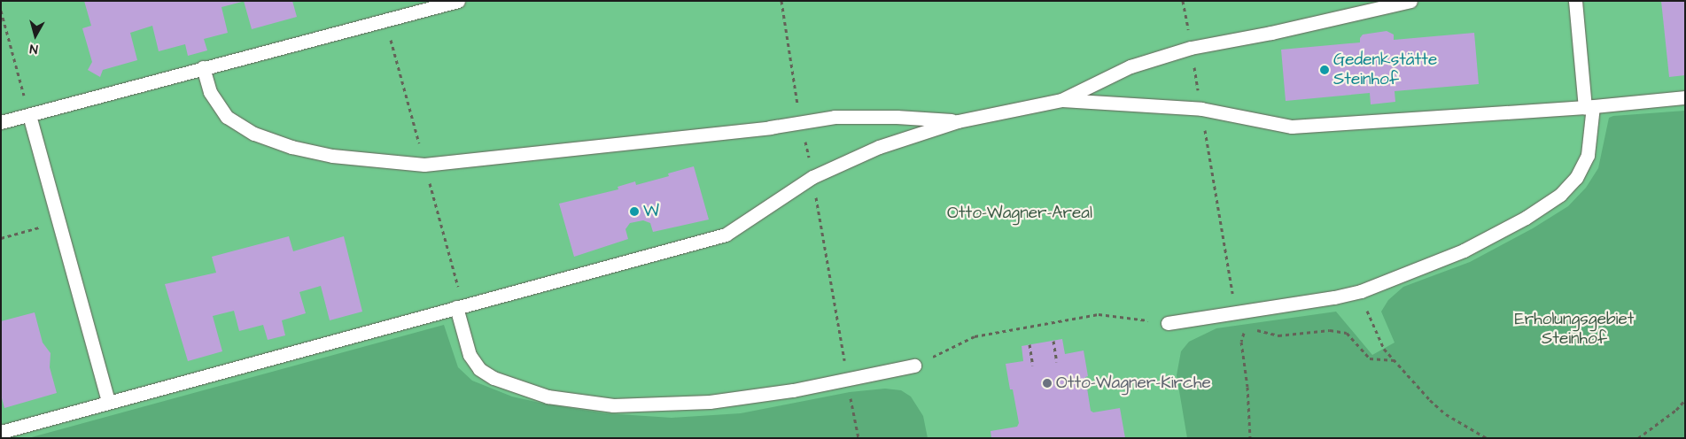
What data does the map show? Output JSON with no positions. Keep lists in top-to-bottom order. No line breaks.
{"parks":["Otto-Wagner-Areal","Erholungsgebiet Steinhof"],"places":["Gedenkstätte Steinhof","W","Otto-Wagner-Kirche"],"north":"bottom"}
